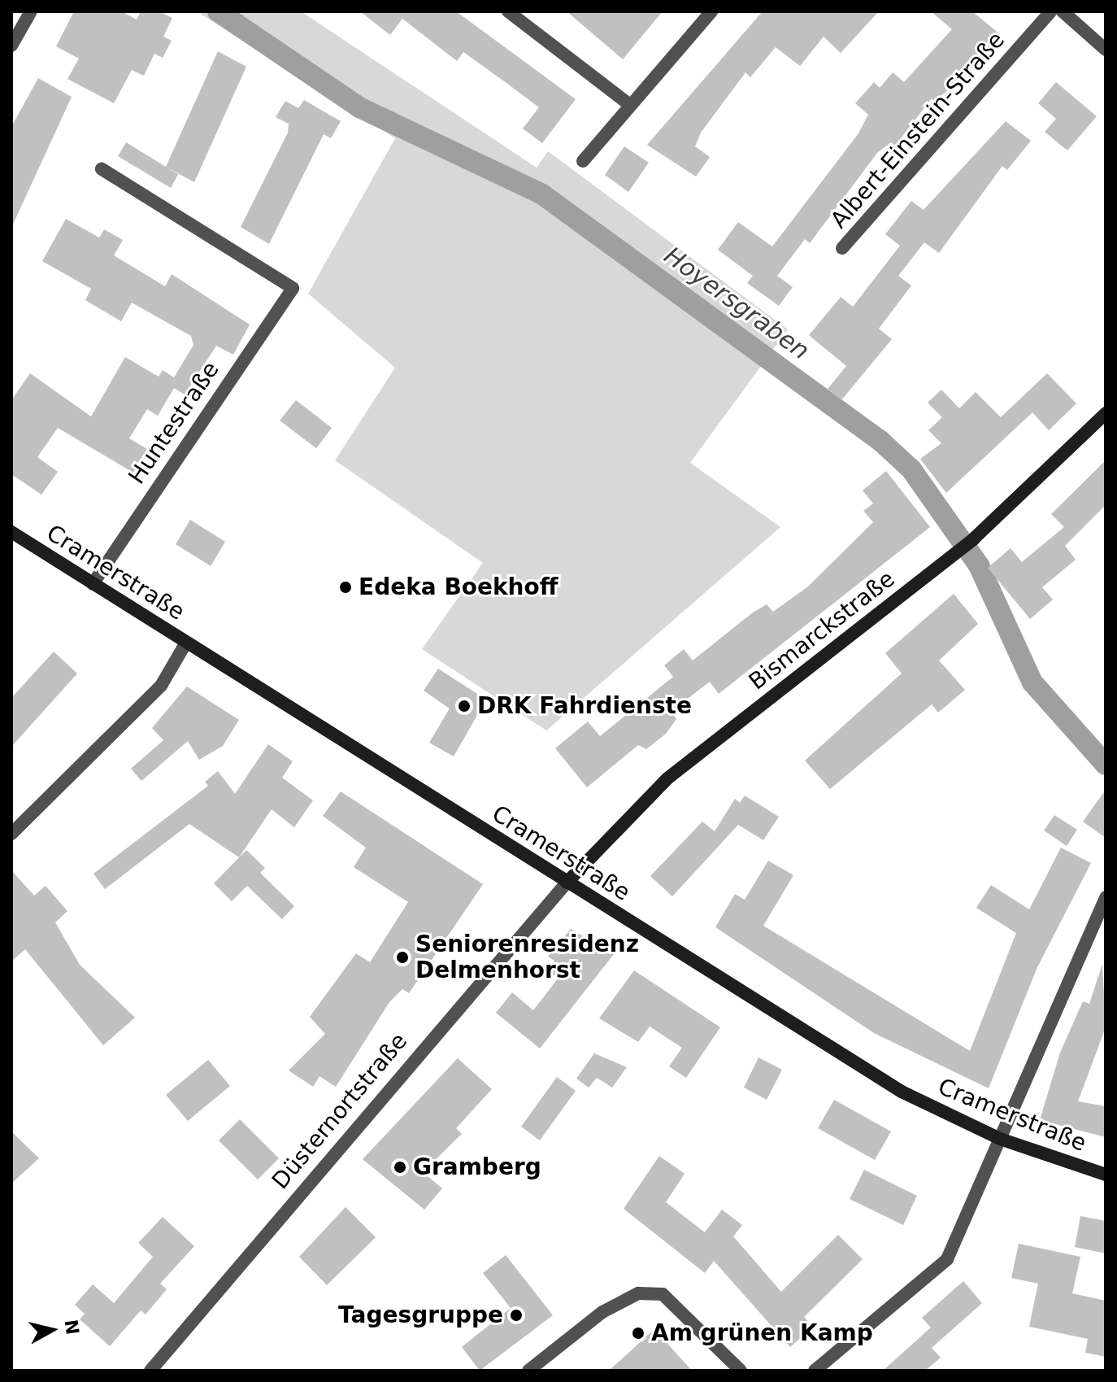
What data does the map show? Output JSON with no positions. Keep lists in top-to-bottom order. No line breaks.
{"streets":{"main road":["Cramerstraße","Bismarckstraße"],"street":["Albert-Einstein-Straße","Huntestraße","Düsternortstraße"]},"crossings":[["Huntestraße","Cramerstraße"],["Cramerstraße","Bismarckstraße"],["Cramerstraße","Düsternortstraße"],["Bismarckstraße","Düsternortstraße"]],"water":["Hoyersgraben"],"places":["Edeka Boekhoff","DRK Fahrdienste","Seniorenresidenz Delmenhorst","Gramberg","Tagesgruppe","Am grünen Kamp"],"north":"right"}
